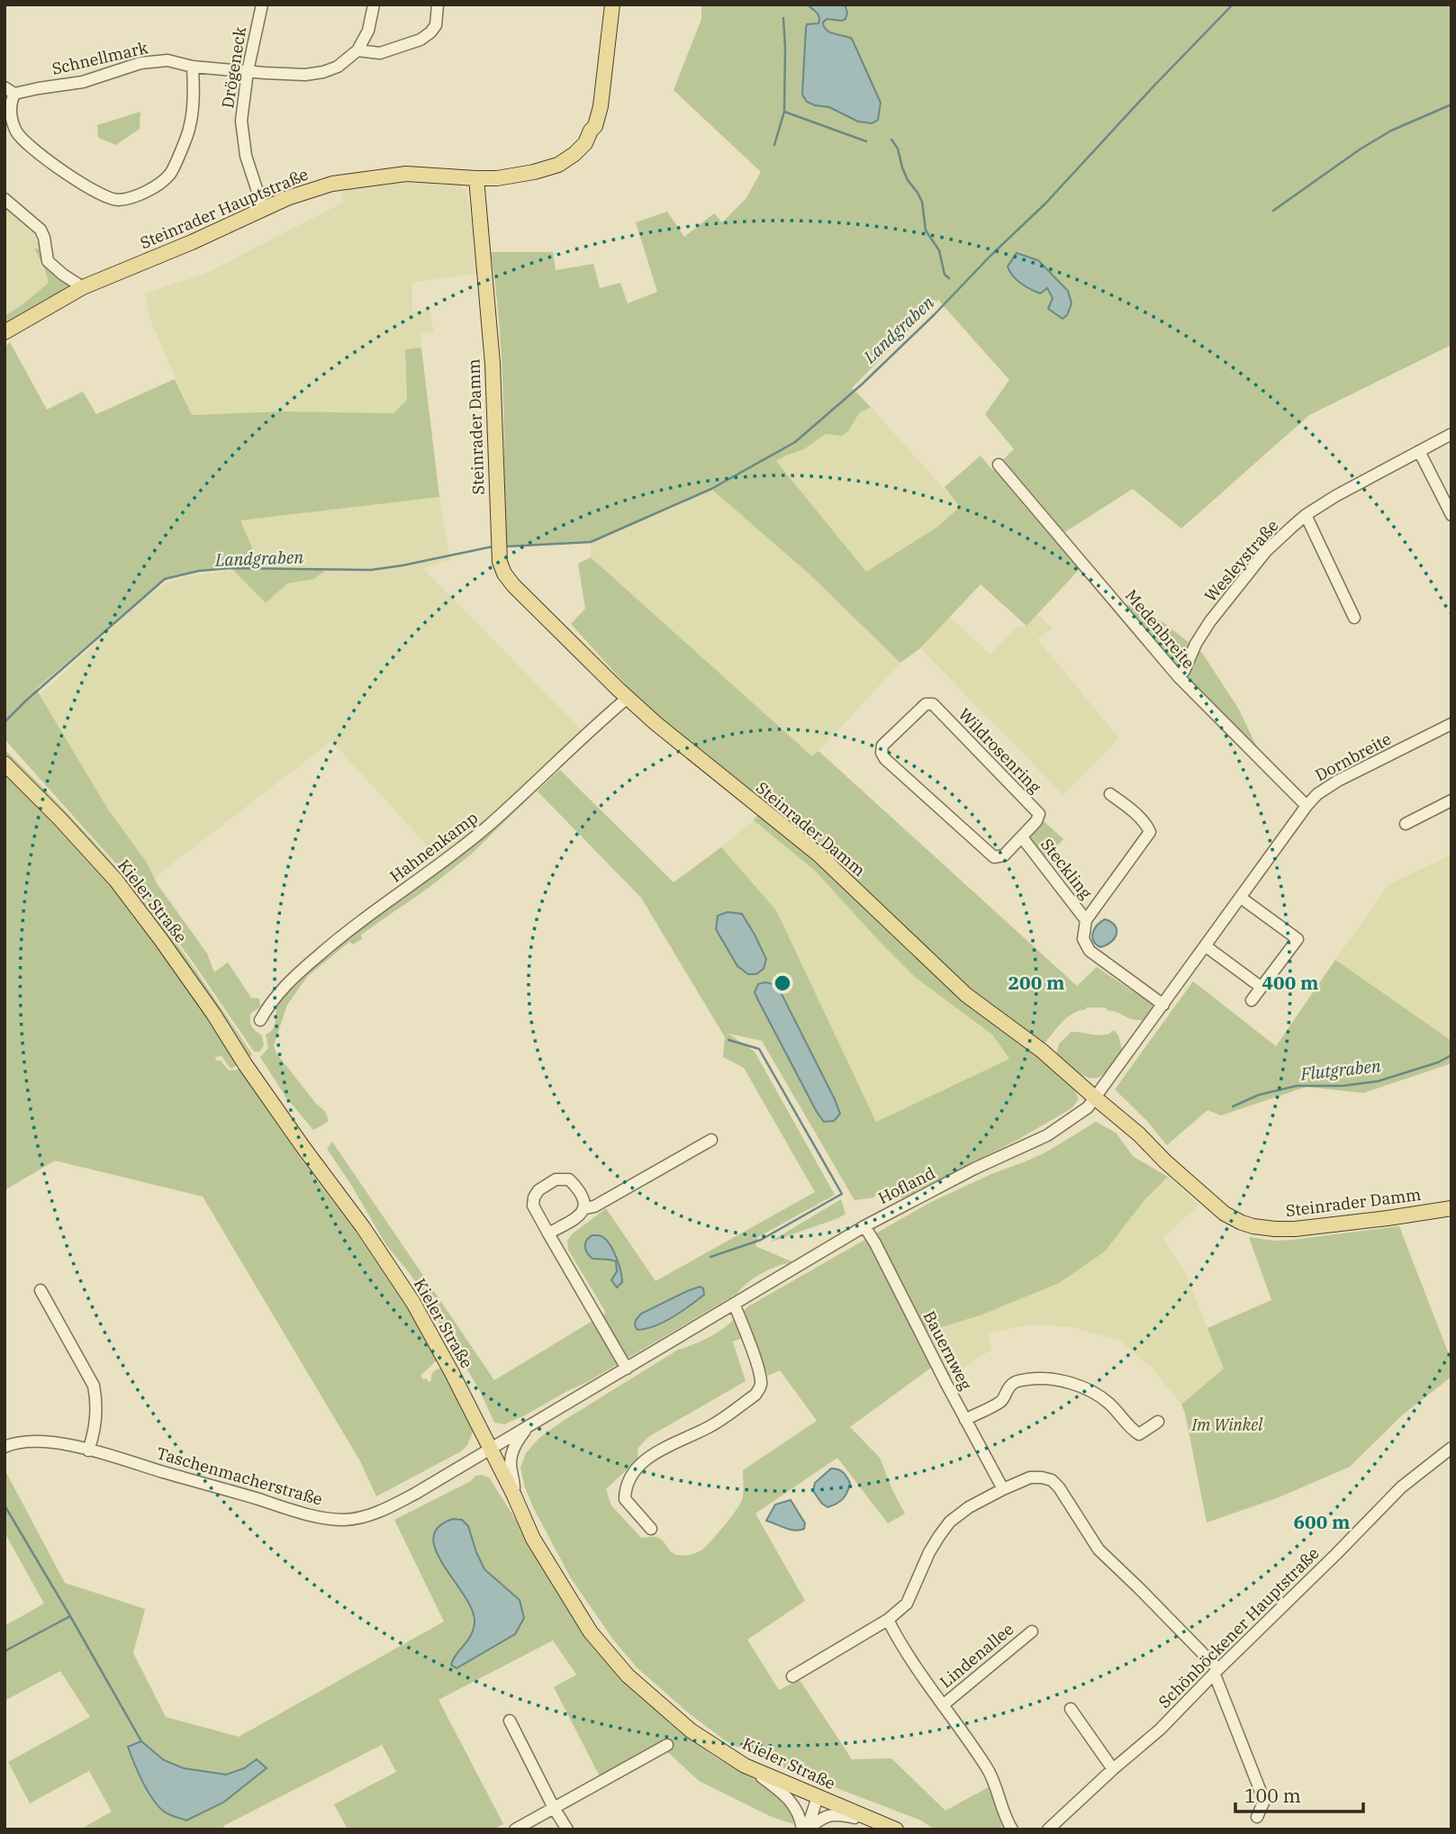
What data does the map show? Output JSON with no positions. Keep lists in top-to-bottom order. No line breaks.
{"streets":{"main road":["Steinrader Hauptstraße","Steinrader Damm","Kieler Straße"],"street":["Schnellmark","Drögeneck","Wesleystraße","Medenbreite","Wildrosenring","Dornbreite","Hahnenkamp","Steckling","Hofland","Bauernweg","Taschenmacherstraße","Schönböckener Hauptstraße","Lindenallee"]},"crossings":[["Schnellmark","Drögeneck"],["Drögeneck","Steinrader Hauptstraße"],["Steinrader Hauptstraße","Steinrader Damm"],["Steinrader Damm","Dornbreite"],["Steinrader Damm","Hahnenkamp"],["Steinrader Damm","Hofland"],["Wesleystraße","Medenbreite"],["Medenbreite","Dornbreite"],["Wildrosenring","Steckling"],["Dornbreite","Hofland"],["Kieler Straße","Hofland"],["Kieler Straße","Taschenmacherstraße"],["Hofland","Bauernweg"],["Hofland","Taschenmacherstraße"]],"water":["Landgraben","Flutgraben"],"parks":["Im Winkel"],"scale_bar":"100 m","rings":["200 m","400 m","600 m"]}
